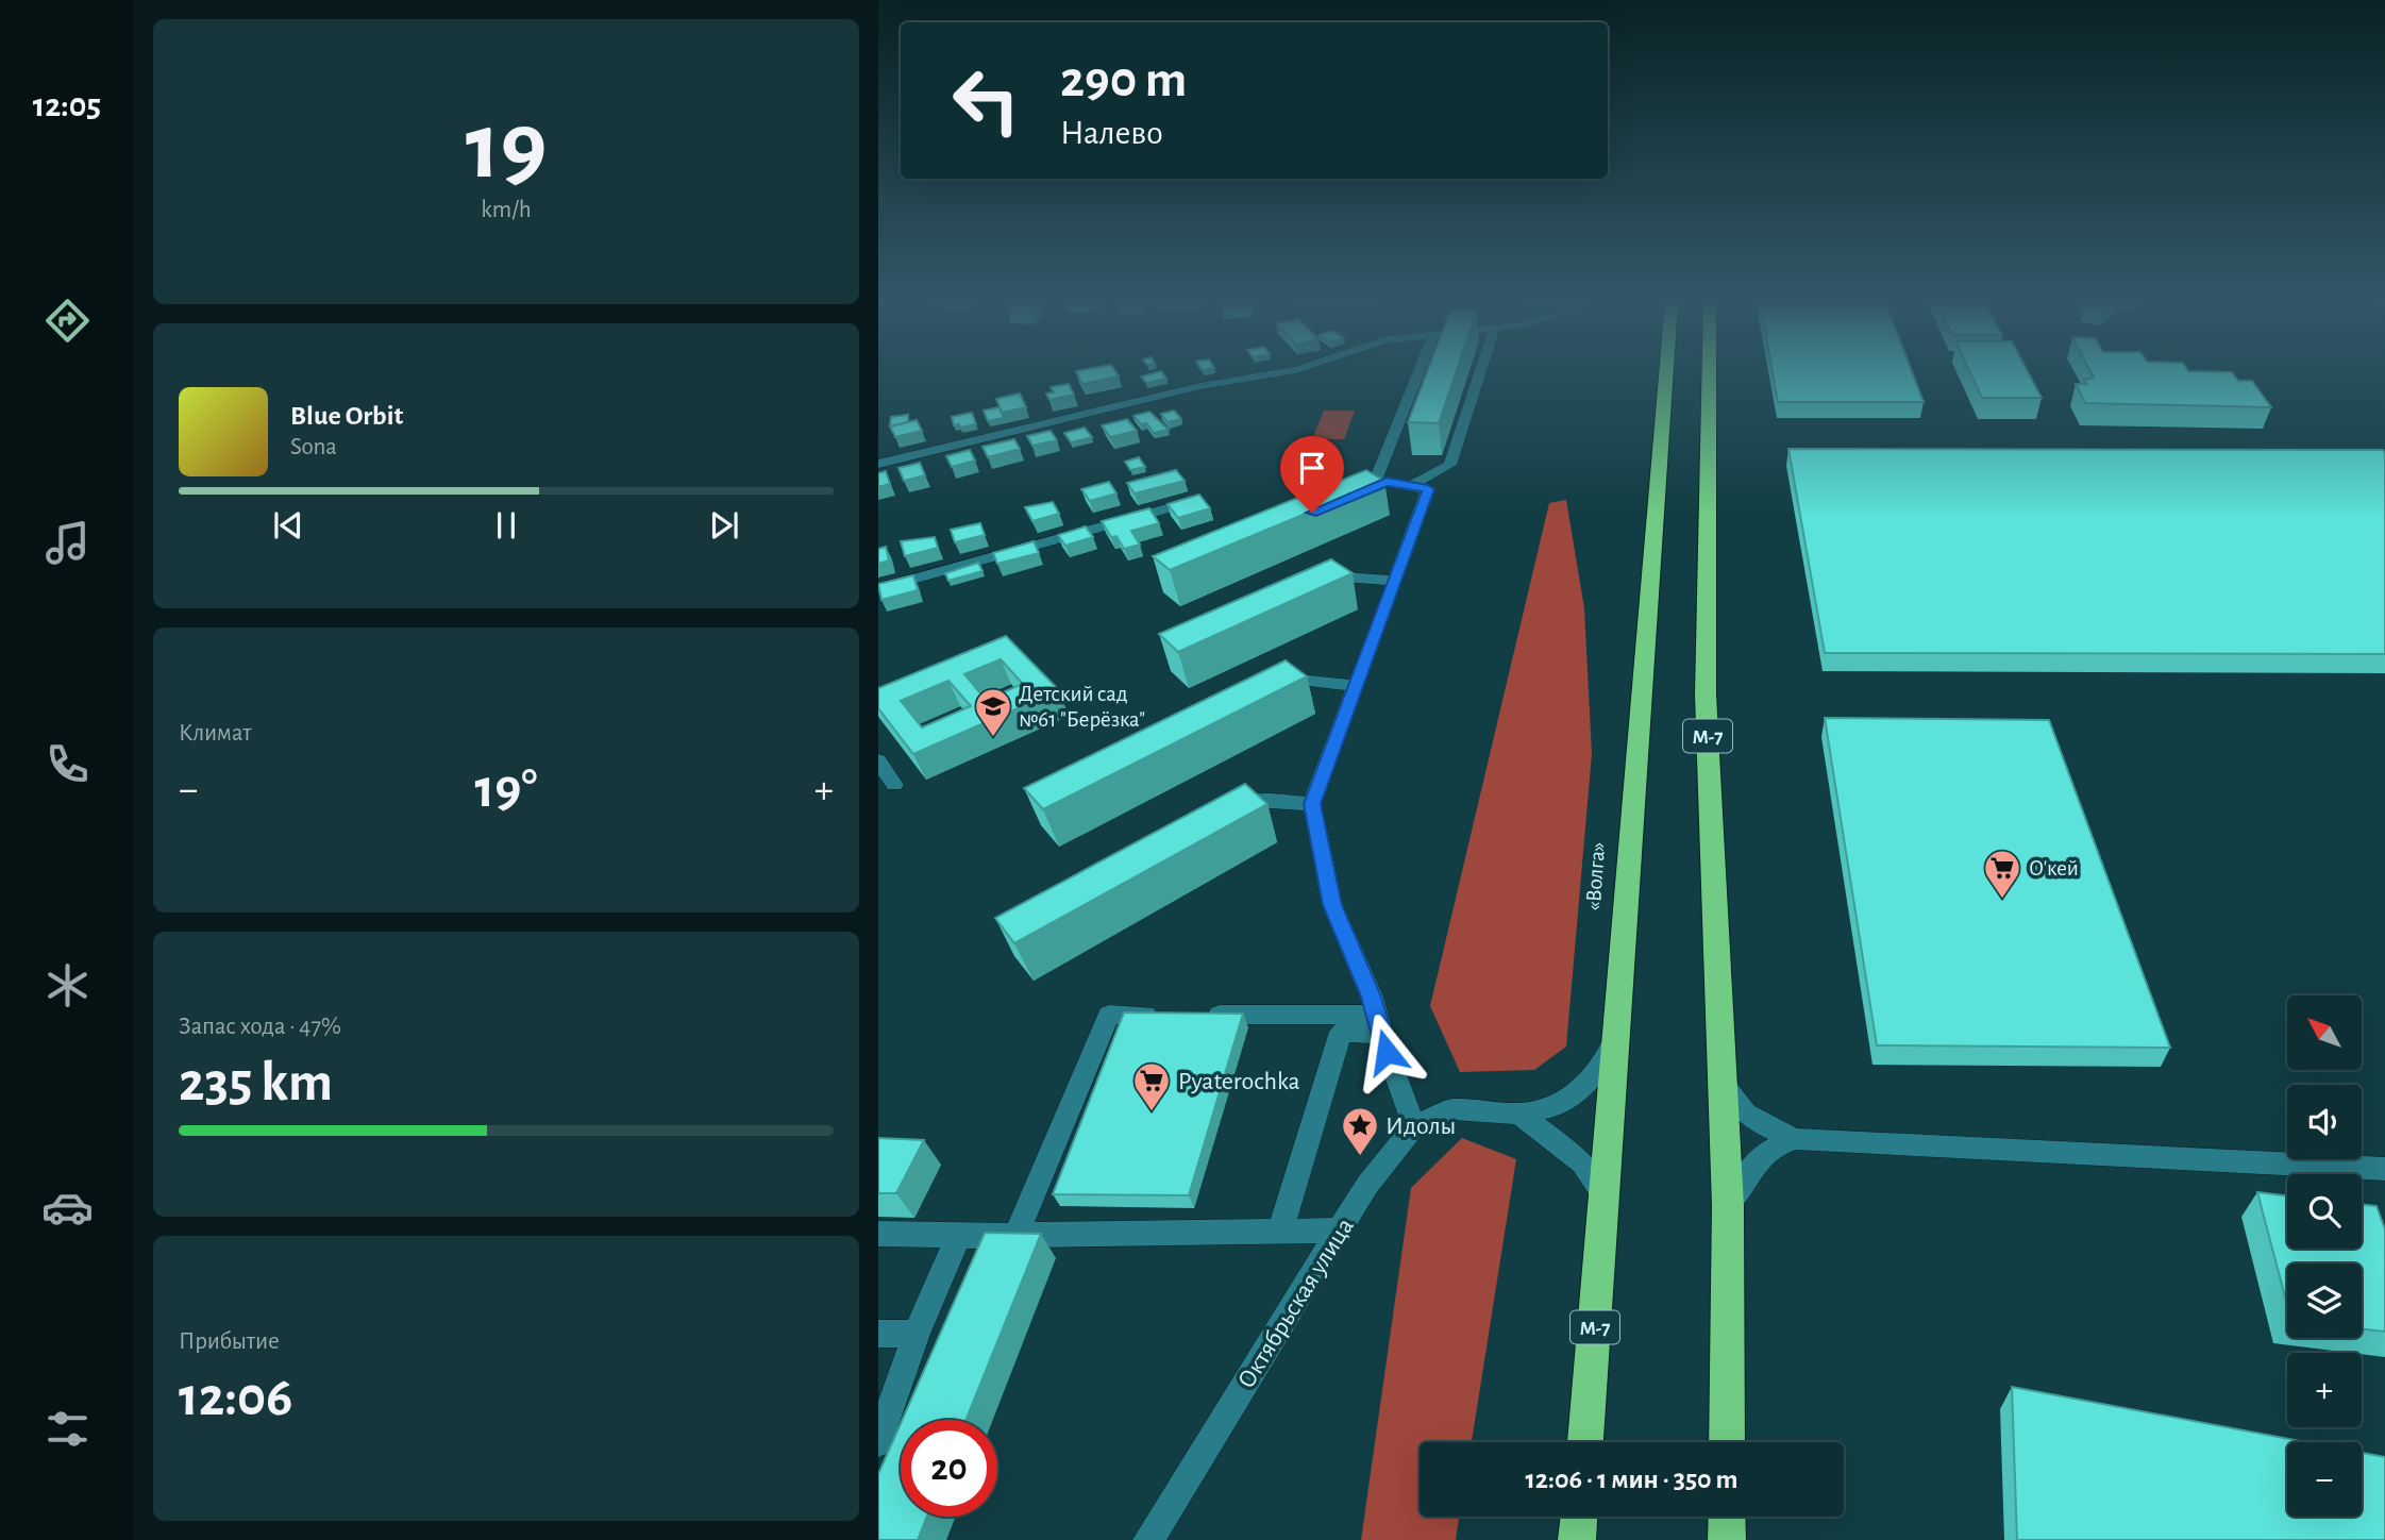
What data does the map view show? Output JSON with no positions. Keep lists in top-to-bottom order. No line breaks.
{"streets":{"highway":["М-7","«Волга»"],"street":["Октябрьская улица"]},"crossings":[["«Волга»","Октябрьская улица"]],"places":{"school or university":["Детский сад №61 \"Берёзка\""],"supermarket":["О'кей","Pyaterochka"],"place":["Идолы"]},"north":"top left","page":{"tabs":"12:05","tile":[["19","km/h"],"Климат",["Запас хода · 47%","235 km"],["Прибытие","12:06"]],"turn":["290 m","Налево"],"song":["Blue Orbit","Sona"],"heat":["−","19°","+"],"map_buttons":["+","−"],"limit":"20","trip":"12:06 · 1 мин · 350 m"}}
